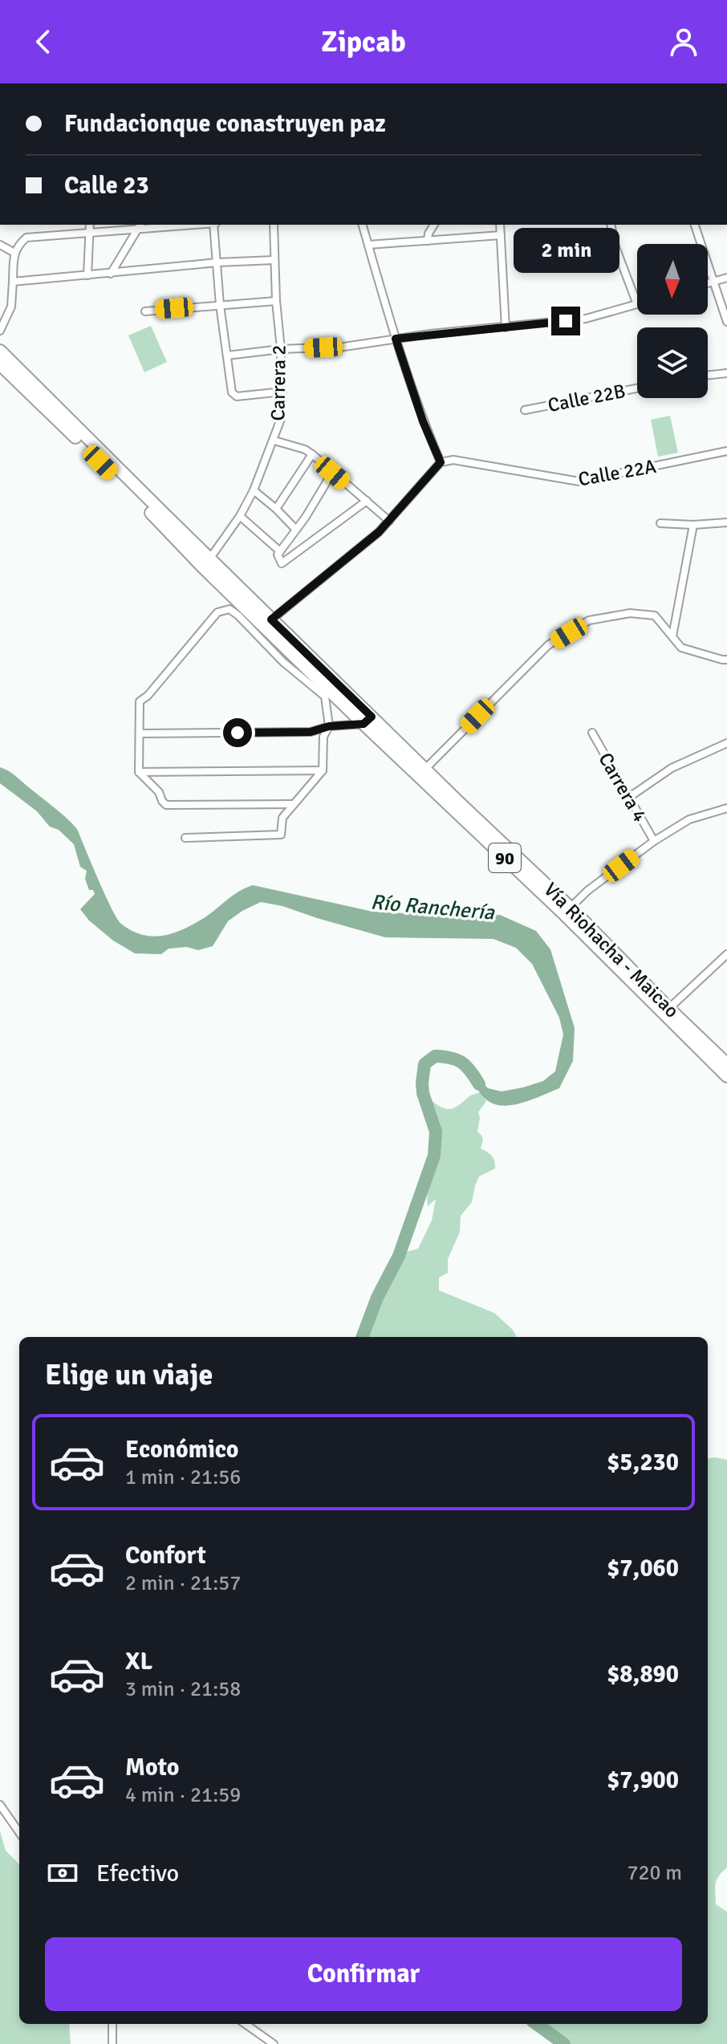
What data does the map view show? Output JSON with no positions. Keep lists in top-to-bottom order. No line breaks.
{"streets":{"highway":["90","Vía Riohacha - Maicao"],"street":["Carrera 2","Calle 22B","Calle 22A","Carrera 4"]},"crossings":[["Carrera 2","Vía Riohacha - Maicao"]],"water":["Río Ranchería"],"north":"bottom","page":{"header":"Zipcab","banner":["Fundacionque conastruyen paz","Calle 23"],"bubble":"2 min","heading":"Elige un viaje","list":[{"name":"Económico","note":"1 min · 21:56","value":"$5,230"},{"name":"Confort","note":"2 min · 21:57","value":"$7,060"},{"name":"XL","note":"3 min · 21:58","value":"$8,890"},{"name":"Moto","note":"4 min · 21:59","value":"$7,900"}],"pay":["Efectivo","720 m"],"buttons":"Confirmar"}}
